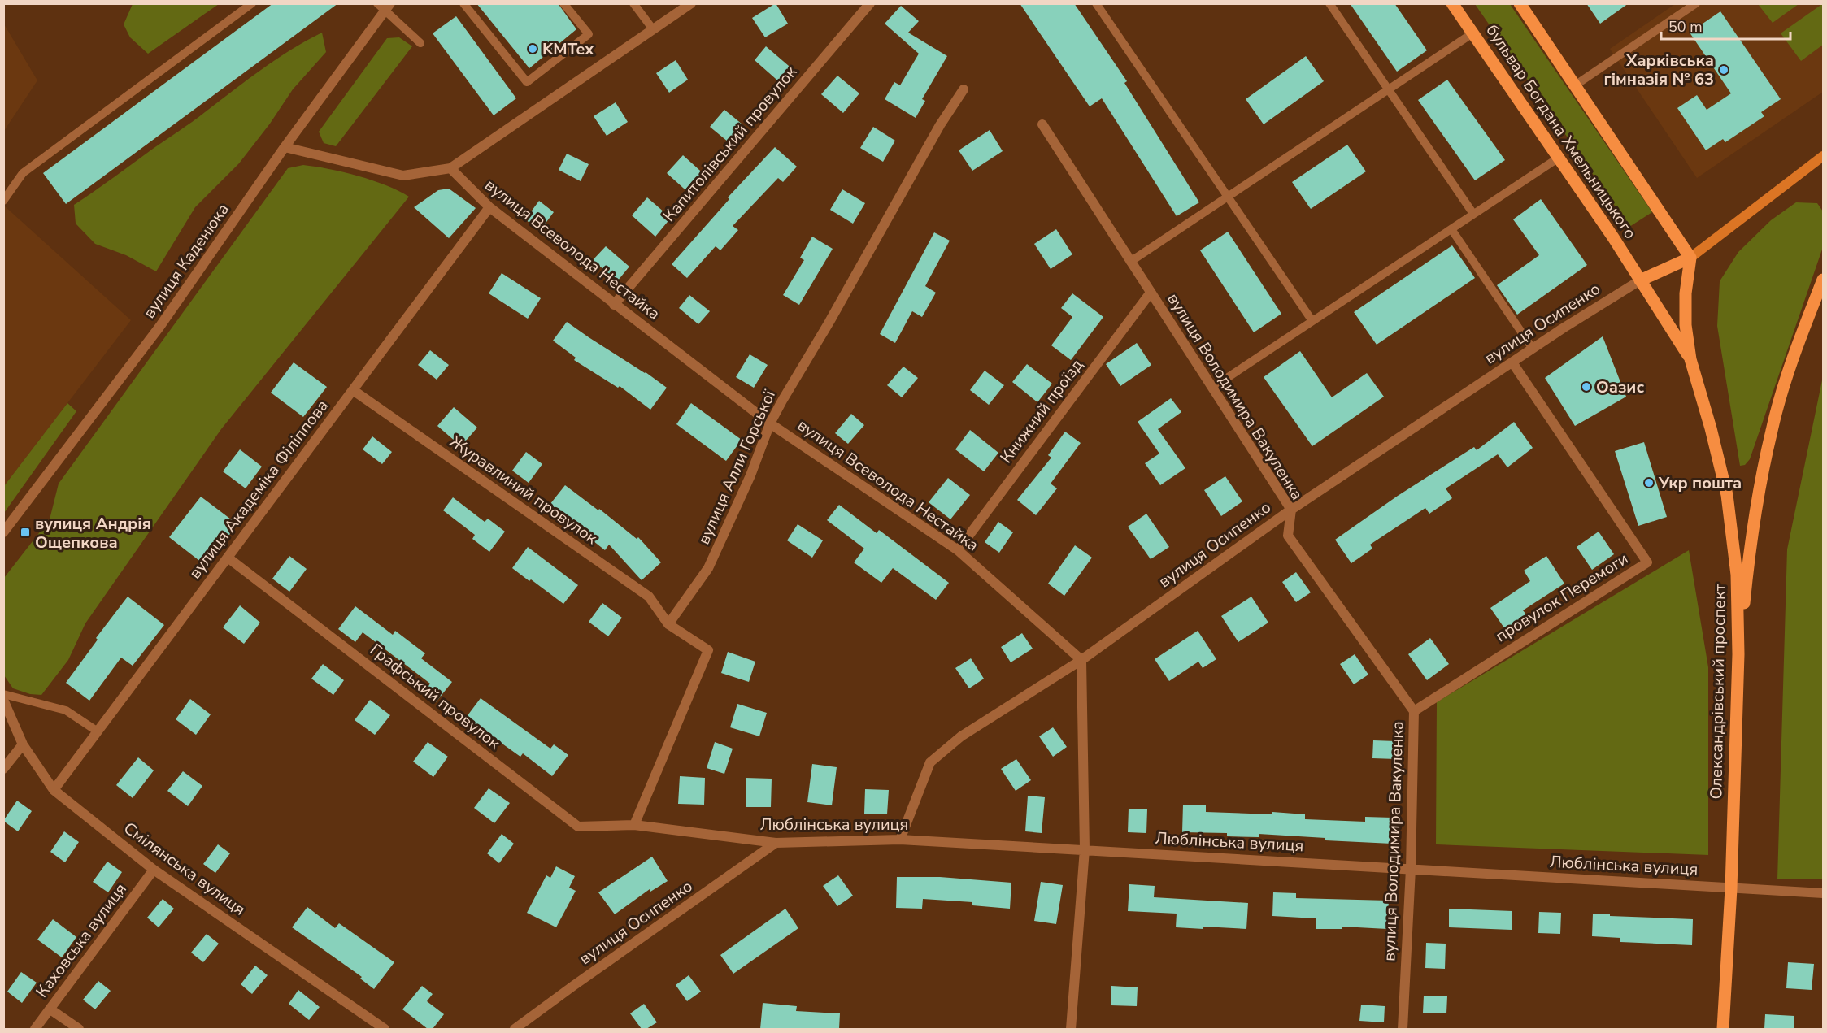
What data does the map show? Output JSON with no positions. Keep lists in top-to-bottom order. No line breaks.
{"streets":{"main road":["бульвар Богдана Хмельницького","Олександрівський проспект"],"street":["Капитолівський провулок","вулиця Всеволода Нестайка","вулиця Каденюка","вулиця Осипенко","вулиця Володимира Вакуленка","Книжний проїзд","вулиця Алли Горської","вулиця Академіка Філіппова","Журавлиний провулок","провулок Перемоги","Графський провулок","Люблінська вулиця","Смілянська вулиця","Каховська вулиця"]},"crossings":[["бульвар Богдана Хмельницького","вулиця Осипенко"],["бульвар Богдана Хмельницького","Олександрівський проспект"],["Капитолівський провулок","вулиця Всеволода Нестайка"],["вулиця Всеволода Нестайка","вулиця Осипенко"],["вулиця Всеволода Нестайка","Книжний проїзд"],["вулиця Всеволода Нестайка","вулиця Алли Горської"],["вулиця Всеволода Нестайка","вулиця Академіка Філіппова"],["вулиця Осипенко","вулиця Володимира Вакуленка"],["вулиця Осипенко","провулок Перемоги"],["вулиця Осипенко","Олександрівський проспект"],["вулиця Осипенко","Люблінська вулиця"],["вулиця Володимира Вакуленка","Книжний проїзд"],["вулиця Володимира Вакуленка","провулок Перемоги"],["вулиця Володимира Вакуленка","Люблінська вулиця"],["вулиця Алли Горської","Журавлиний провулок"],["вулиця Академіка Філіппова","Журавлиний провулок"],["вулиця Академіка Філіппова","Графський провулок"],["вулиця Академіка Філіппова","Смілянська вулиця"],["Олександрівський проспект","Люблінська вулиця"],["Графський провулок","Люблінська вулиця"],["Смілянська вулиця","Каховська вулиця"]],"places":{"other":["KMTex","Харківська гімназія № 63","Оазис","Укр пошта"],"transit":["вулиця Андрія Ощепкова"]},"scale_bar":"50 m"}
